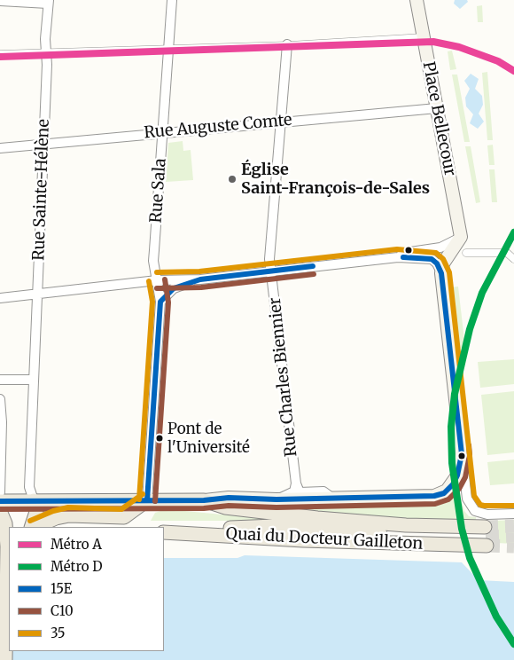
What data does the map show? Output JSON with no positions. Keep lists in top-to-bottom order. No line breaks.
{"streets":{"main road":["Place Bellecour","Quai du Docteur Gailleton"],"street":["Rue Auguste Comte","Rue Sainte-Hélène","Rue Sala","Rue Charles Biennier"]},"crossings":[["Place Bellecour","Rue Auguste Comte"],["Rue Auguste Comte","Rue Sainte-Hélène"],["Rue Auguste Comte","Rue Sala"],["Rue Auguste Comte","Rue Charles Biennier"],["Rue Sainte-Hélène","Quai du Docteur Gailleton"],["Rue Sala","Quai du Docteur Gailleton"]],"places":["Église Saint-François-de-Sales","Pont de l'Université"],"lines":["metro line A","metro line D","transit line 35","transit line 15E","transit line C10"],"legend":["Métro A","Métro D","15E","C10","35"]}
